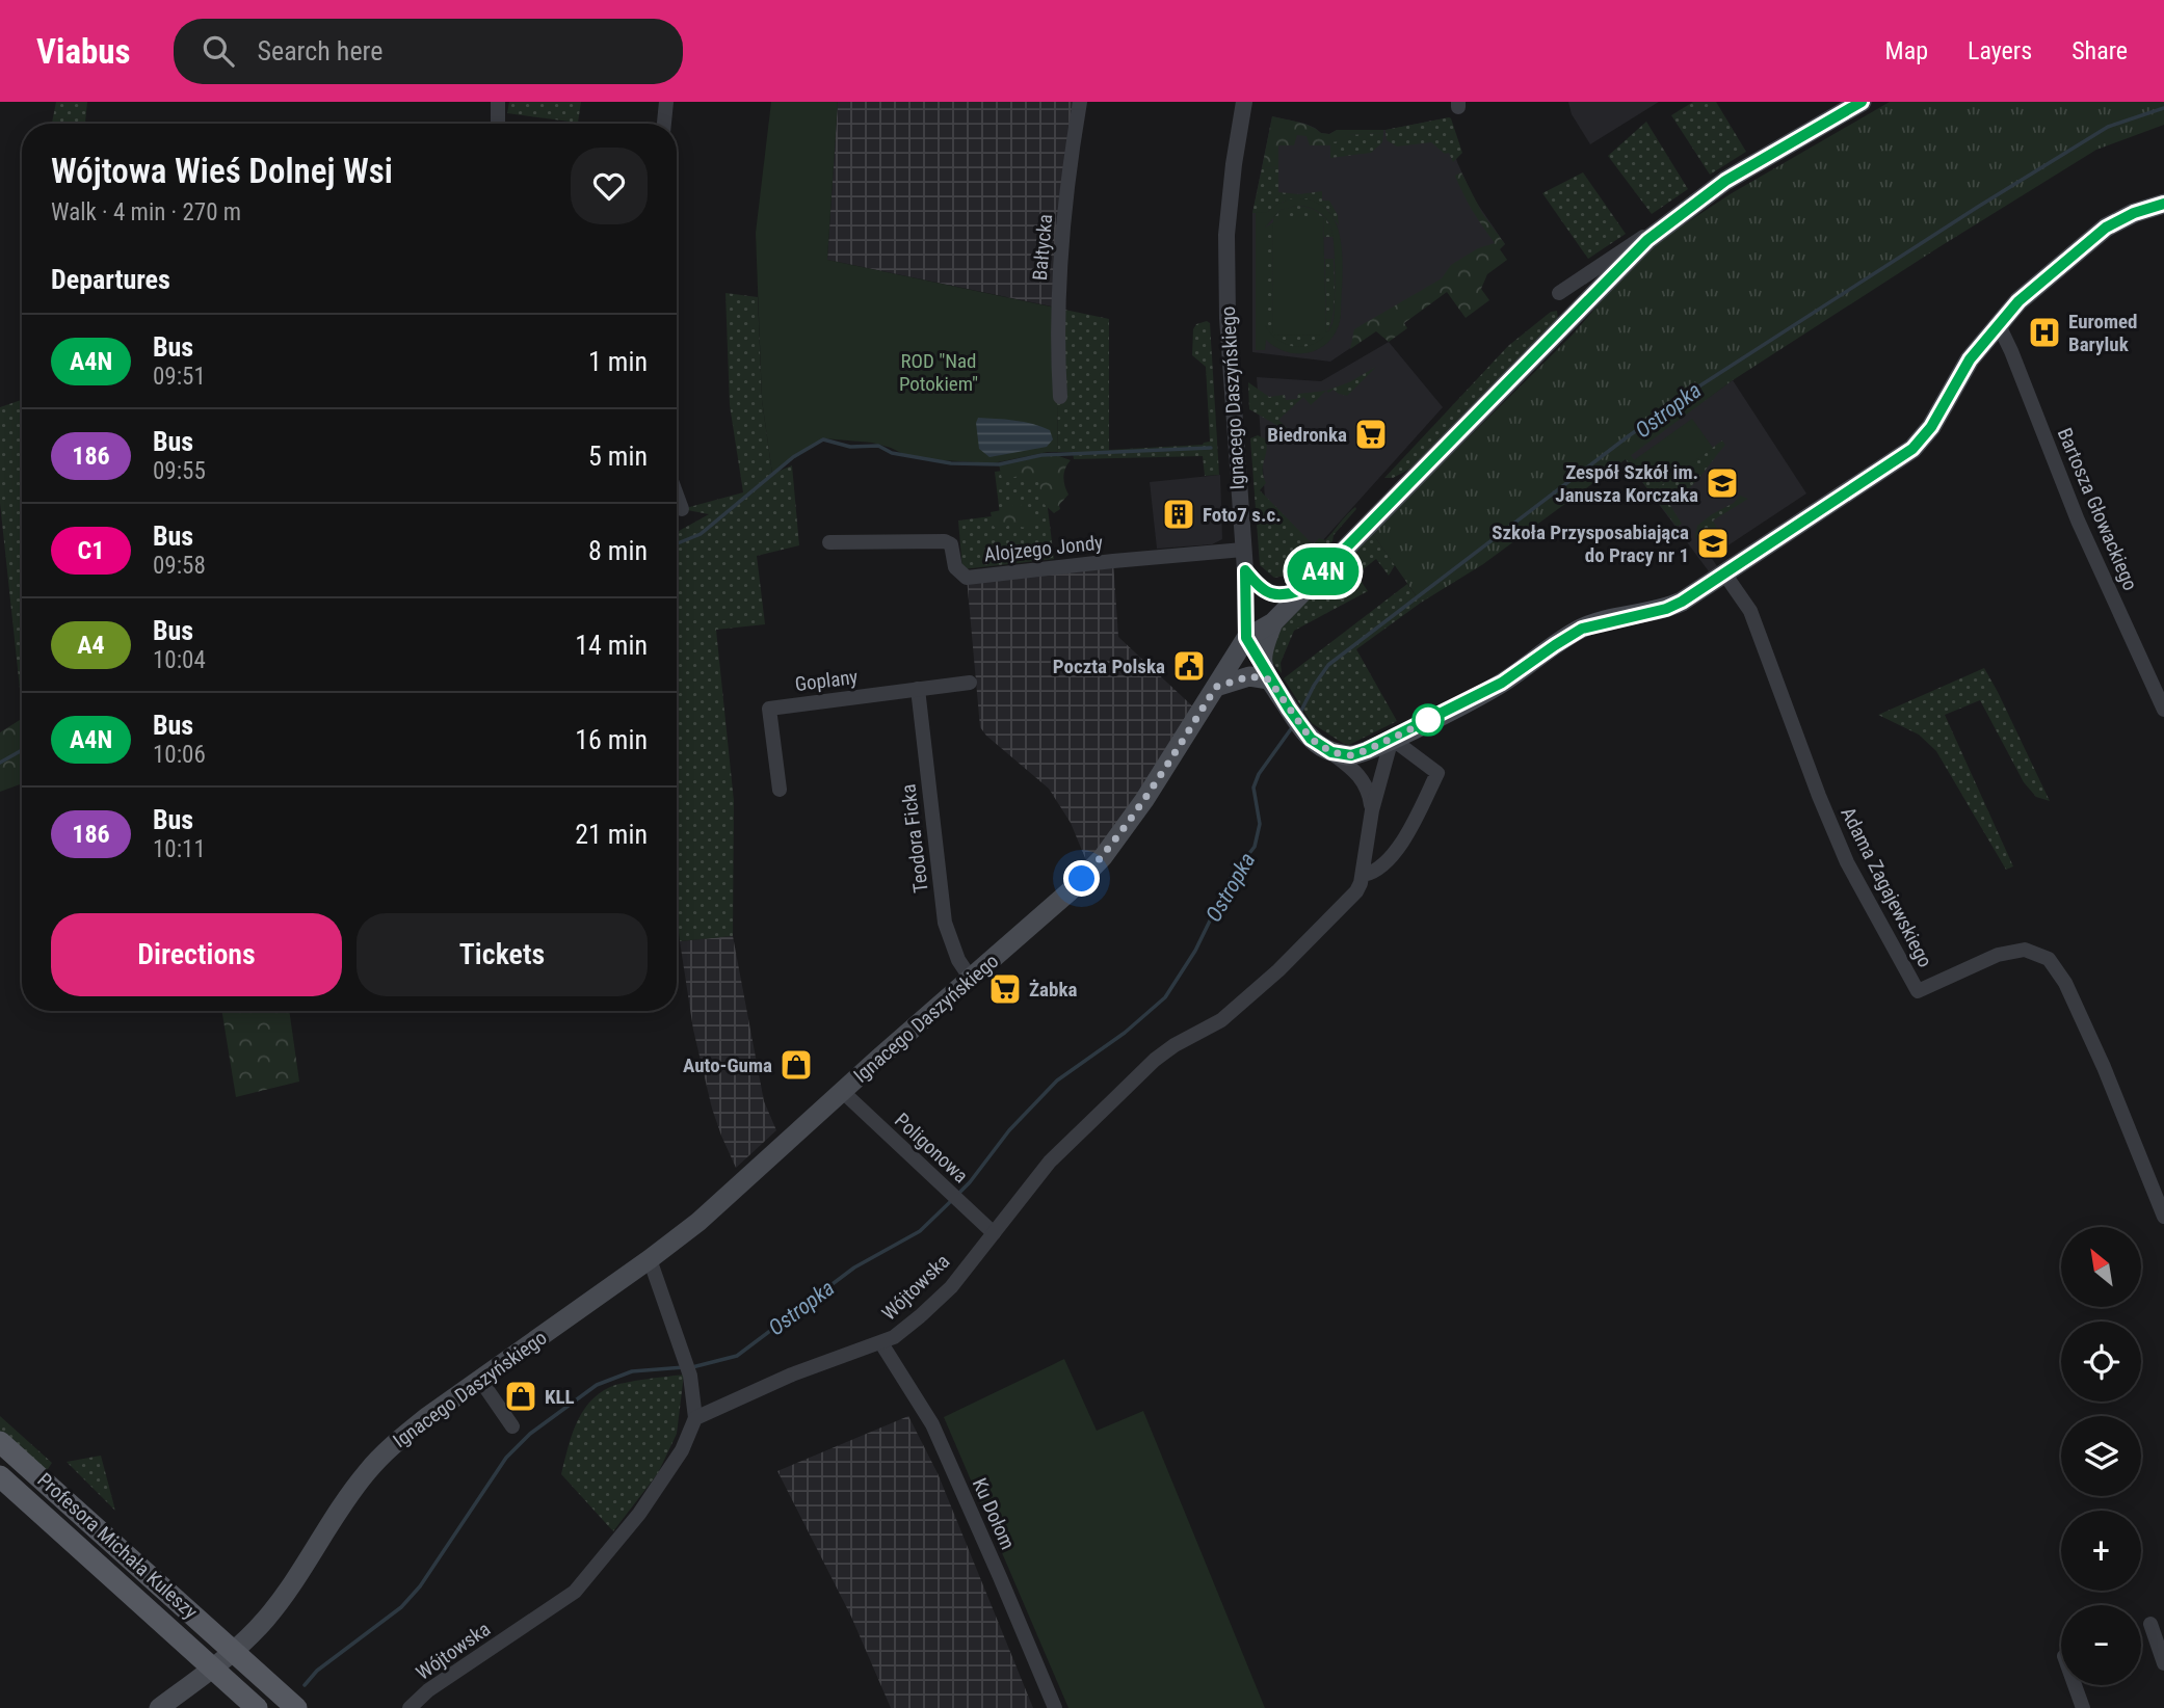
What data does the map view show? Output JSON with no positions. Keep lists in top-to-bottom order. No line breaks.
{"streets":{"main road":["Ignacego Daszyńskiego","Profesora Michała Kuleszy"],"street":["Bałtycka","Bartosza Głowackiego","Alojzego Jondy","Goplany","Teodora Ficka","Adama Zagajewskiego","Poligonowa","Wójtowska","Ku Dołom"]},"crossings":[["Ignacego Daszyńskiego","Alojzego Jondy"],["Ignacego Daszyńskiego","Teodora Ficka"],["Ignacego Daszyńskiego","Poligonowa"],["Ignacego Daszyńskiego","Profesora Michała Kuleszy"],["Goplany","Teodora Ficka"],["Poligonowa","Wójtowska"],["Wójtowska","Ku Dołom"]],"water":["Ostropka"],"parks":["ROD \"Nad Potokiem\""],"places":{"hospital":["Euromed Baryluk"],"supermarket":["Biedronka","Żabka"],"school or university":["Zespół Szkół im. Janusza Korczaka","Szkoła Przysposabiająca do Pracy nr 1"],"building":["Foto7 s.c."],"public building":["Poczta Polska"],"shop":["Auto-Guma","KLL"]},"lines":["bus line A4N"],"north":"top left","page":{"header":"Viabus","search":"Search here","nav":["Map","Layers","Share"],"on_map":"A4N","heading":[["Wójtowa Wieś Dolnej Wsi","Walk · 4 min · 270 m"],"Departures"],"list":[{"mark":"A4N","name":"Bus","note":"09:51","value":"1 min"},{"mark":"186","name":"Bus","note":"09:55","value":"5 min"},{"mark":"C1","name":"Bus","note":"09:58","value":"8 min"},{"mark":"A4","name":"Bus","note":"10:04","value":"14 min"},{"mark":"A4N","name":"Bus","note":"10:06","value":"16 min"},{"mark":"186","name":"Bus","note":"10:11","value":"21 min"}],"buttons":["Directions","Tickets"],"map_buttons":["+","−"]}}
